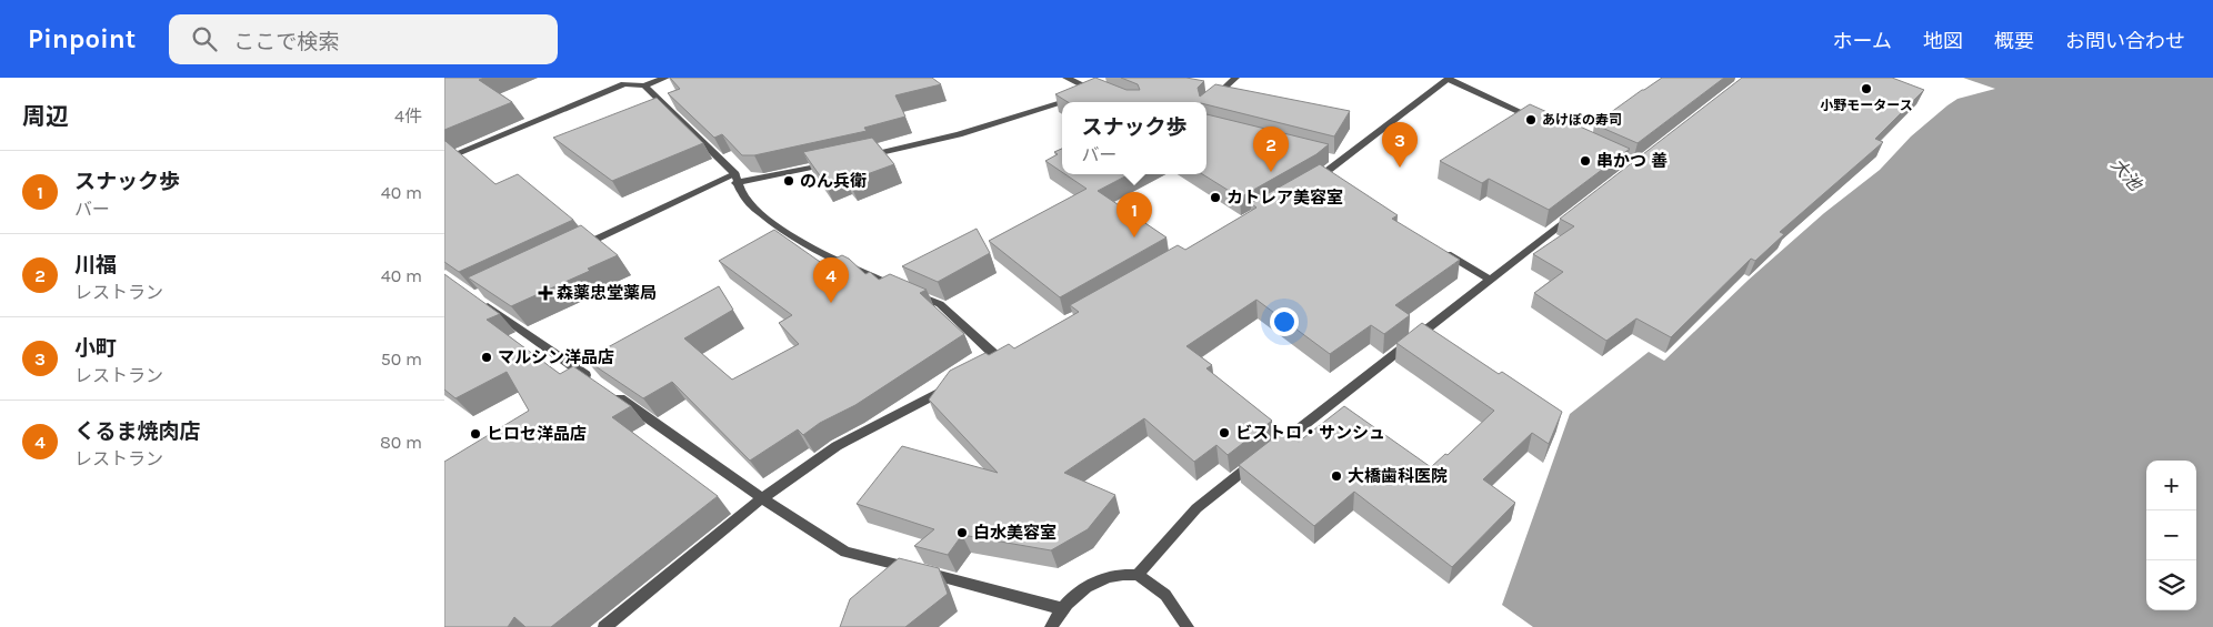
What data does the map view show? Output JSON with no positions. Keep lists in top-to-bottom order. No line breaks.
{"water":["大池"],"places":{"other":["小野モータース","あけぼの寿司","串かつ 善","のん兵衛","カトレア美容室","マルシン洋品店","ビストロ・サンシュ","ヒロセ洋品店","大橋歯科医院","白水美容室"],"health":["森薬忠堂薬局"]},"page":{"header":"Pinpoint","search":"ここで検索","nav":["ホーム","地図","概要","お問い合わせ"],"heading":["周辺","4件"],"popup":["スナック歩","バー"],"pins":["3","2","1","4"],"list":[{"mark":"1","name":"スナック歩","note":"バー","value":"40 m"},{"mark":"2","name":"川福","note":"レストラン","value":"40 m"},{"mark":"3","name":"小町","note":"レストラン","value":"50 m"},{"mark":"4","name":"くるま焼肉店","note":"レストラン","value":"80 m"}],"map_buttons":["+","−"]}}
